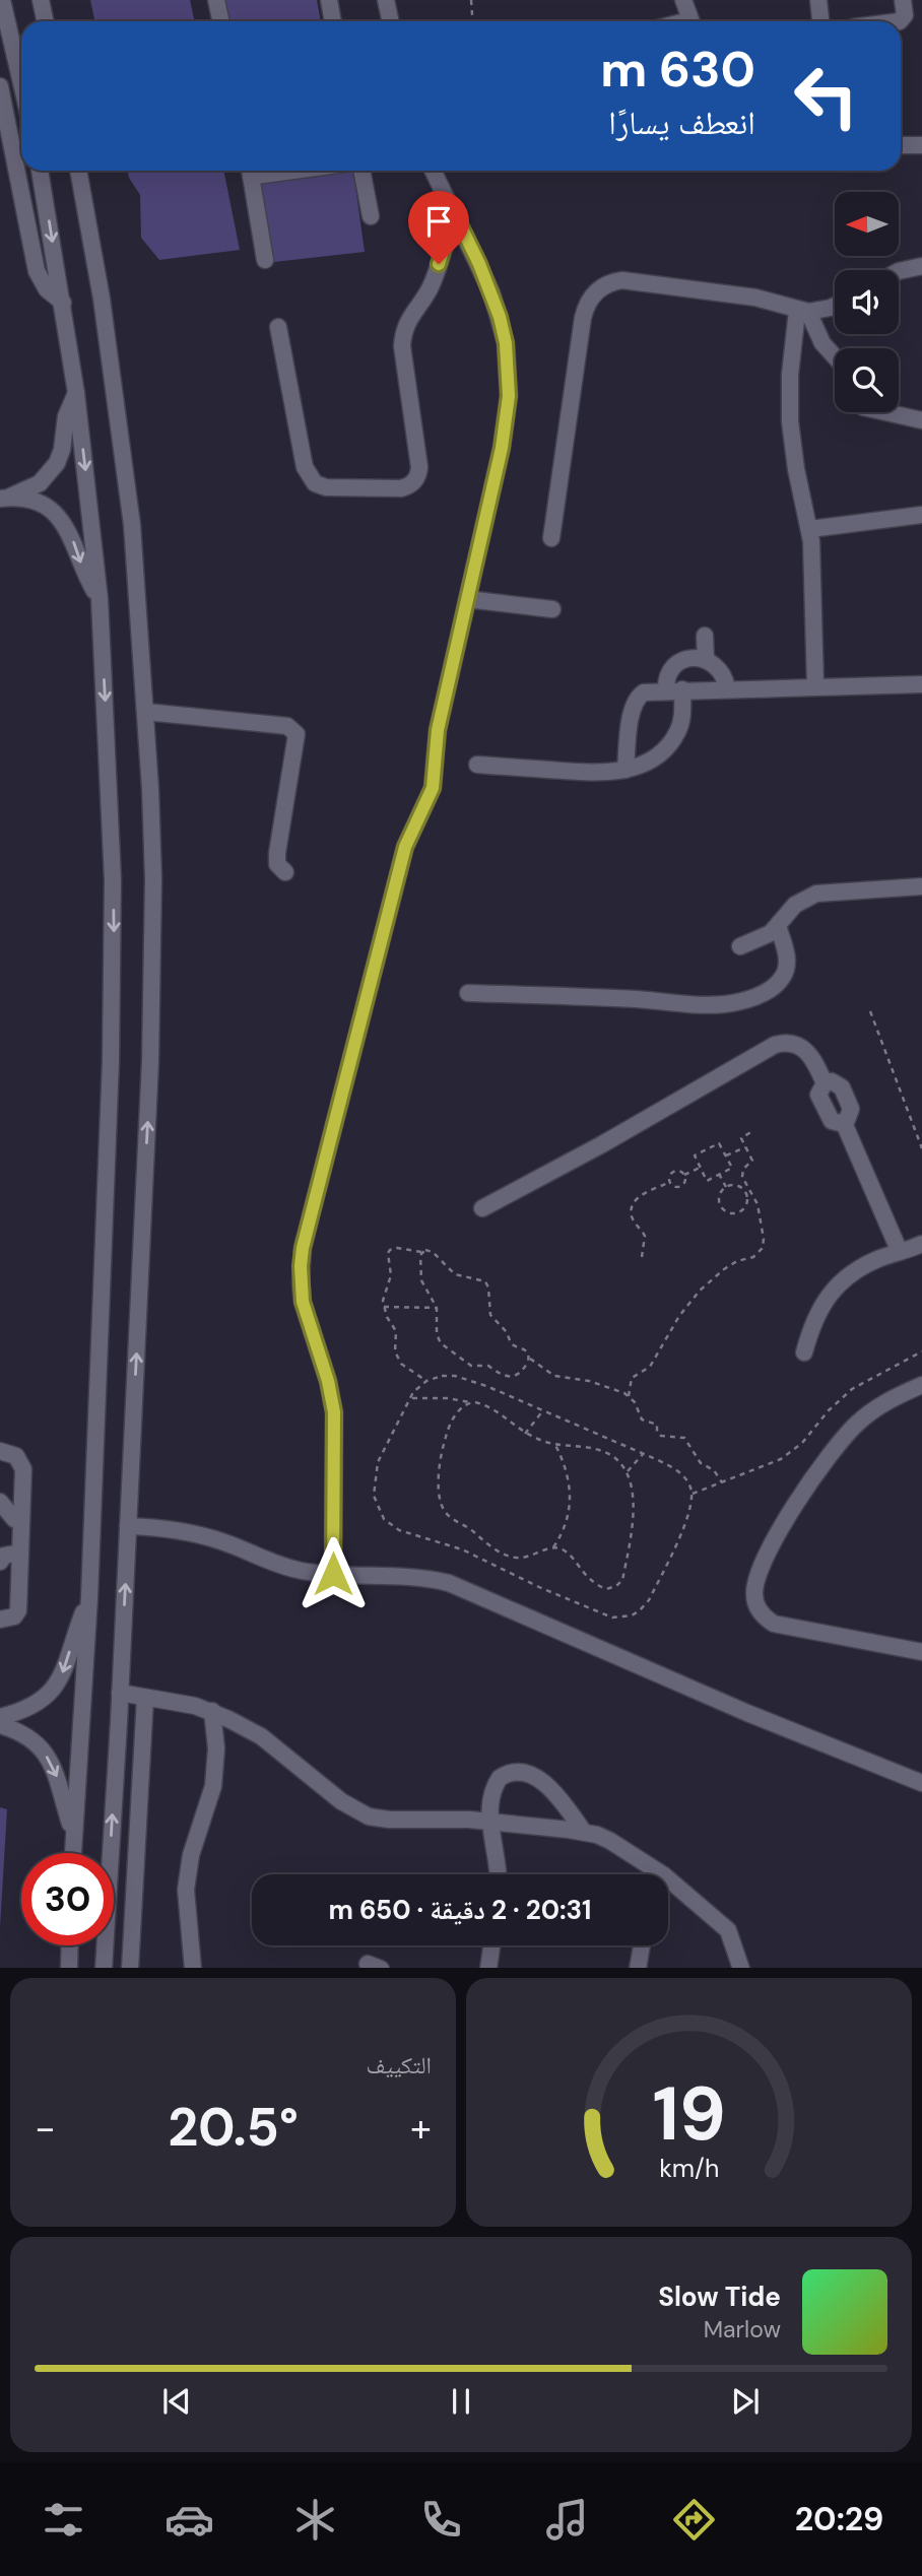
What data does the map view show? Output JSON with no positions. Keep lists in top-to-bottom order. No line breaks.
{"north":"left","page":{"turn":["630 m","انعطف يسارًا"],"limit":"30","trip":"20:31 · 2 دقيقة · 650 m","tile":"التكييف","heat":["−","20.5°","+"],"song":["Slow Tide","Marlow"],"tabs":"20:29","gauge":["19","km/h"]}}
